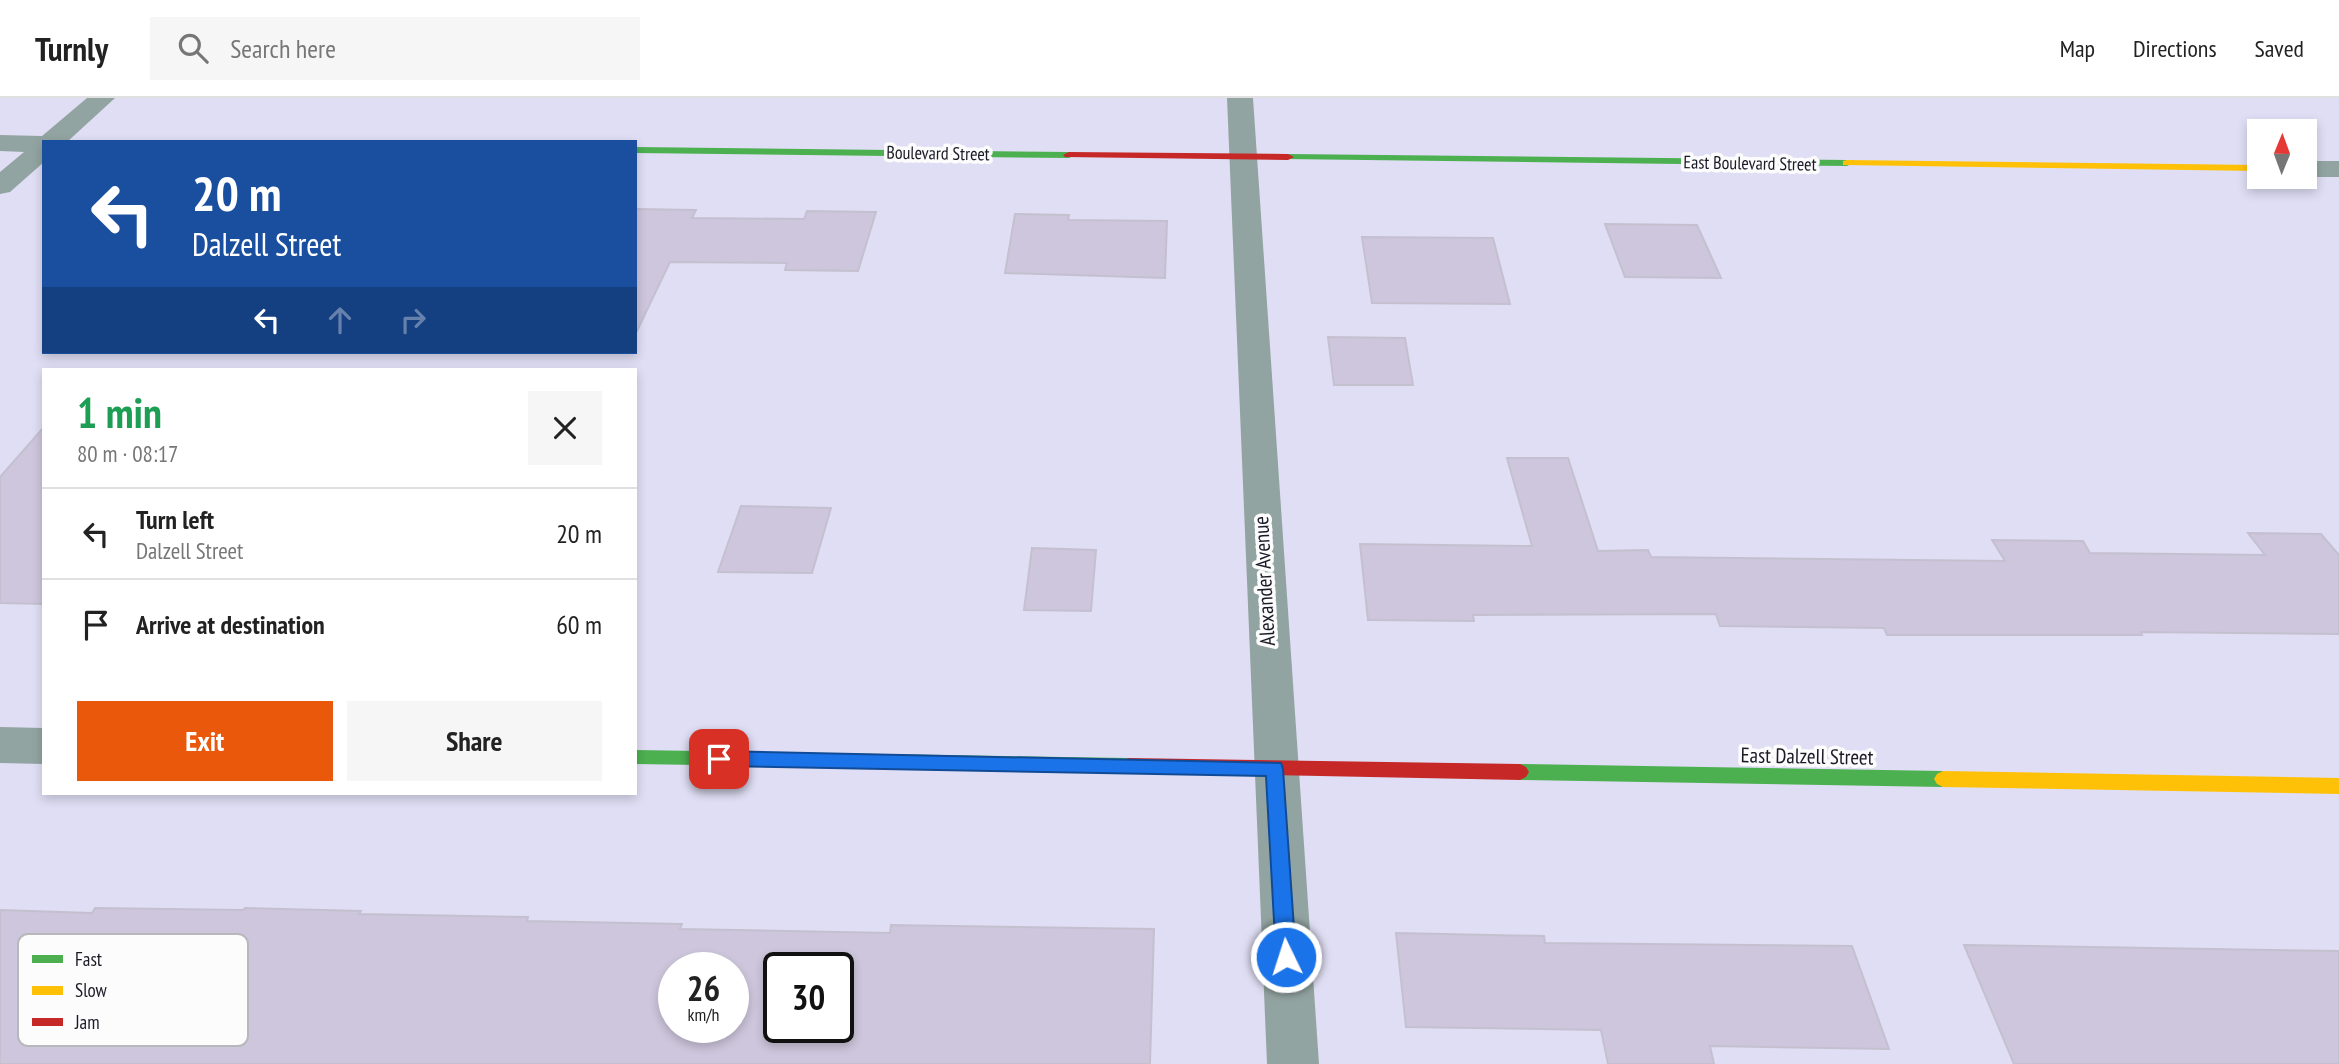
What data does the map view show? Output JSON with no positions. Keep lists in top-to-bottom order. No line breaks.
{"streets":{"street":["Boulevard Street","East Boulevard Street","Alexander Avenue","East Dalzell Street"]},"crossings":[["Boulevard Street","East Boulevard Street"],["Boulevard Street","Alexander Avenue"],["East Boulevard Street","Alexander Avenue"],["Alexander Avenue","East Dalzell Street"]],"legend":["Fast","Slow","Jam"],"north":"top","page":{"header":"Turnly","search":"Search here","nav":["Map","Directions","Saved"],"turn":["20 m","Dalzell Street"],"heading":["1 min","80 m · 08:17"],"list":[{"name":"Turn left","note":"Dalzell Street","value":"20 m"},{"name":"Arrive at destination","value":"60 m"}],"buttons":["Exit","Share"],"speed":"26 km/h","limit":"30"}}
